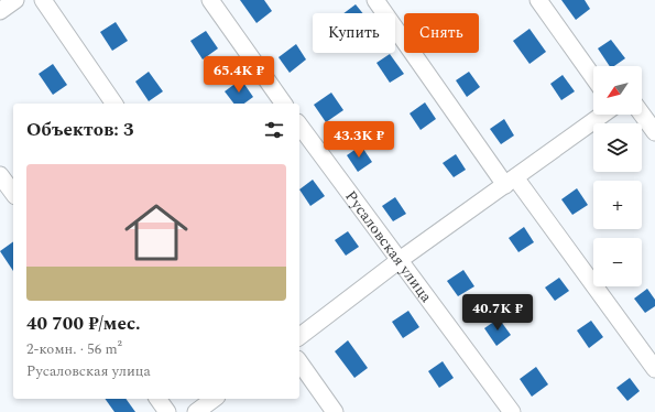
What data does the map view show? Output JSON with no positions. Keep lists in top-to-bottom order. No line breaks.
{"streets":{"street":["Русаловская улица"]},"north":"bottom left","page":{"chip":["Купить","Снять"],"price":["65.4K ₽","43.3K ₽","40.7K ₽"],"map_buttons":["+","−"],"heading":"Объектов: 3","list":[{"name":"40 700 ₽/мес.","note":"2-комн. · 56 m² · Русаловская улица"}]}}
